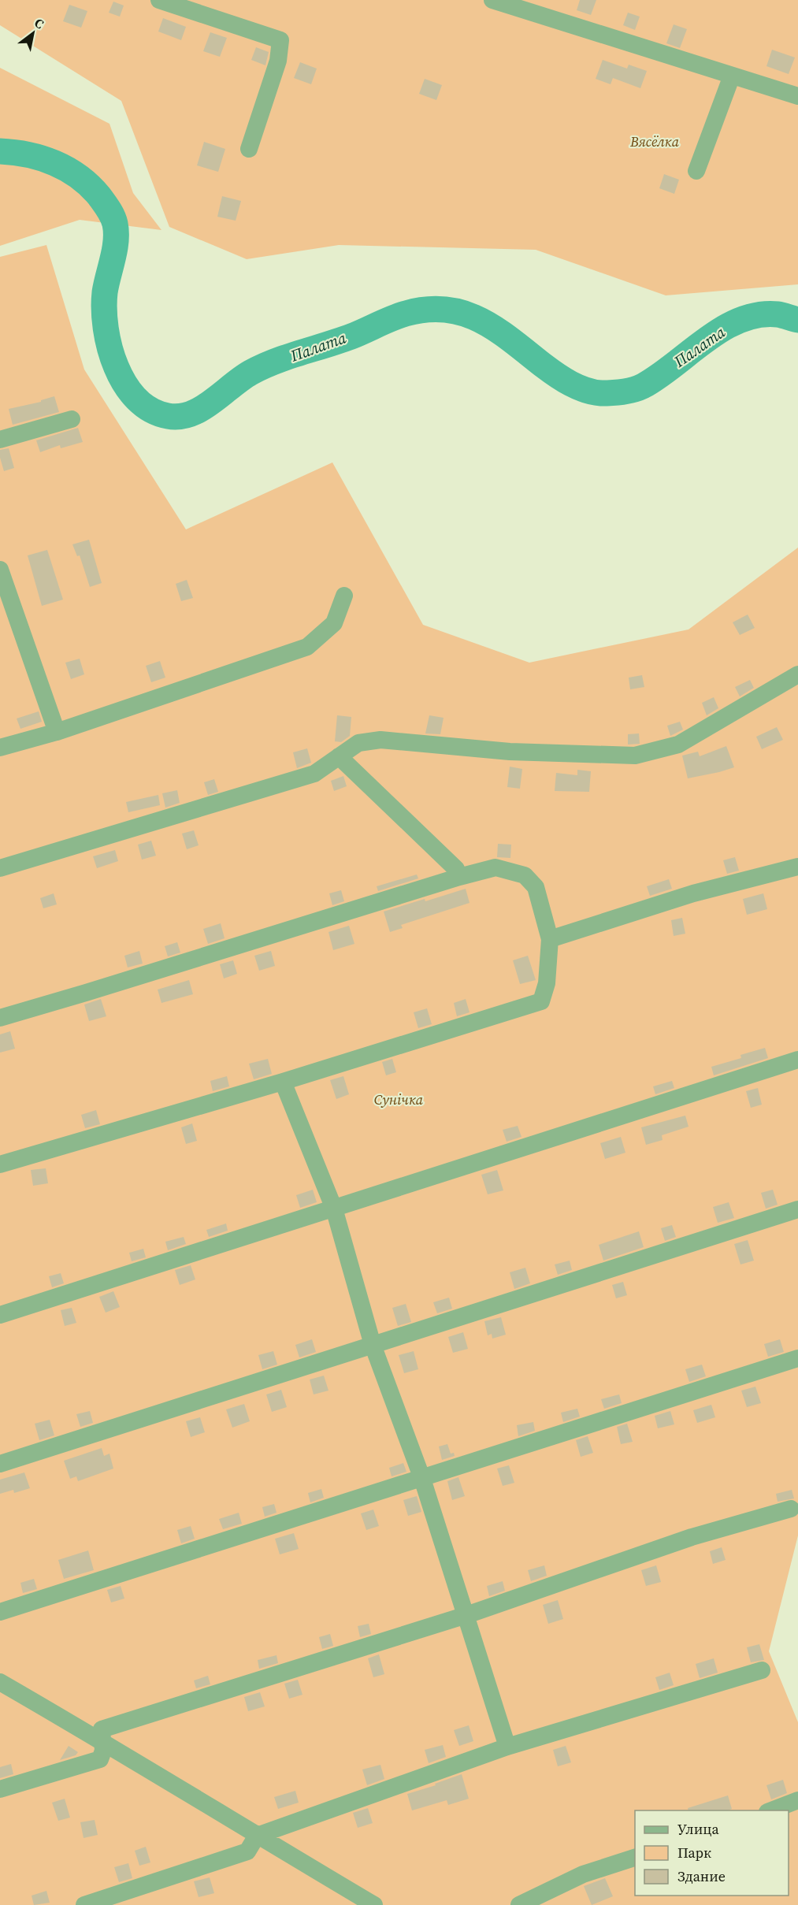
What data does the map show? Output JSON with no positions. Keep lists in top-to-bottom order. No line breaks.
{"water":["Палата"],"parks":["Вясёлка","Сунічка"],"legend":["Улица","Парк","Здание"],"north":"top right"}
